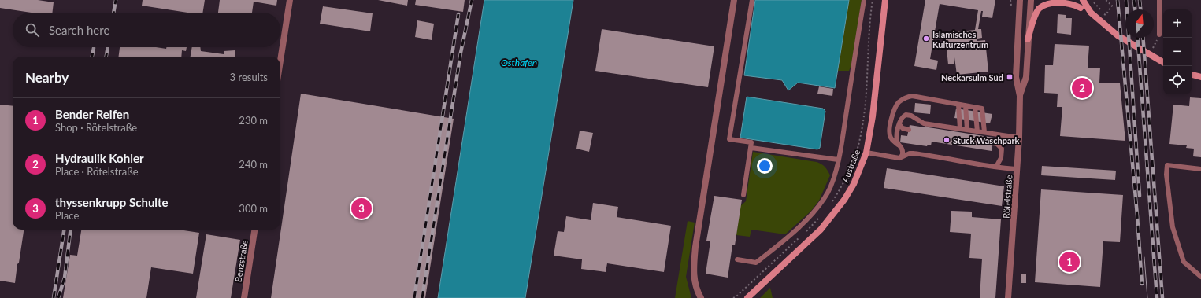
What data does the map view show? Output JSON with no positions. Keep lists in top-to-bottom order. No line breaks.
{"streets":{"main road":["Austraße"],"street":["Rötelstraße","Benzstraße"]},"water":["Osthafen"],"places":{"other":["Islamisches Kulturzentrum","Stuck Waschpark"],"transit":["Neckarsulm Süd"]},"north":"top","page":{"map_buttons":["+","−"],"search":"Search here","heading":["Nearby","3 results"],"pins":["2","3","1"],"list":[{"mark":"1","name":"Bender Reifen","note":"Shop · Rötelstraße","value":"230 m"},{"mark":"2","name":"Hydraulik Kohler","note":"Place · Rötelstraße","value":"240 m"},{"mark":"3","name":"thyssenkrupp Schulte","note":"Place","value":"300 m"}]}}
